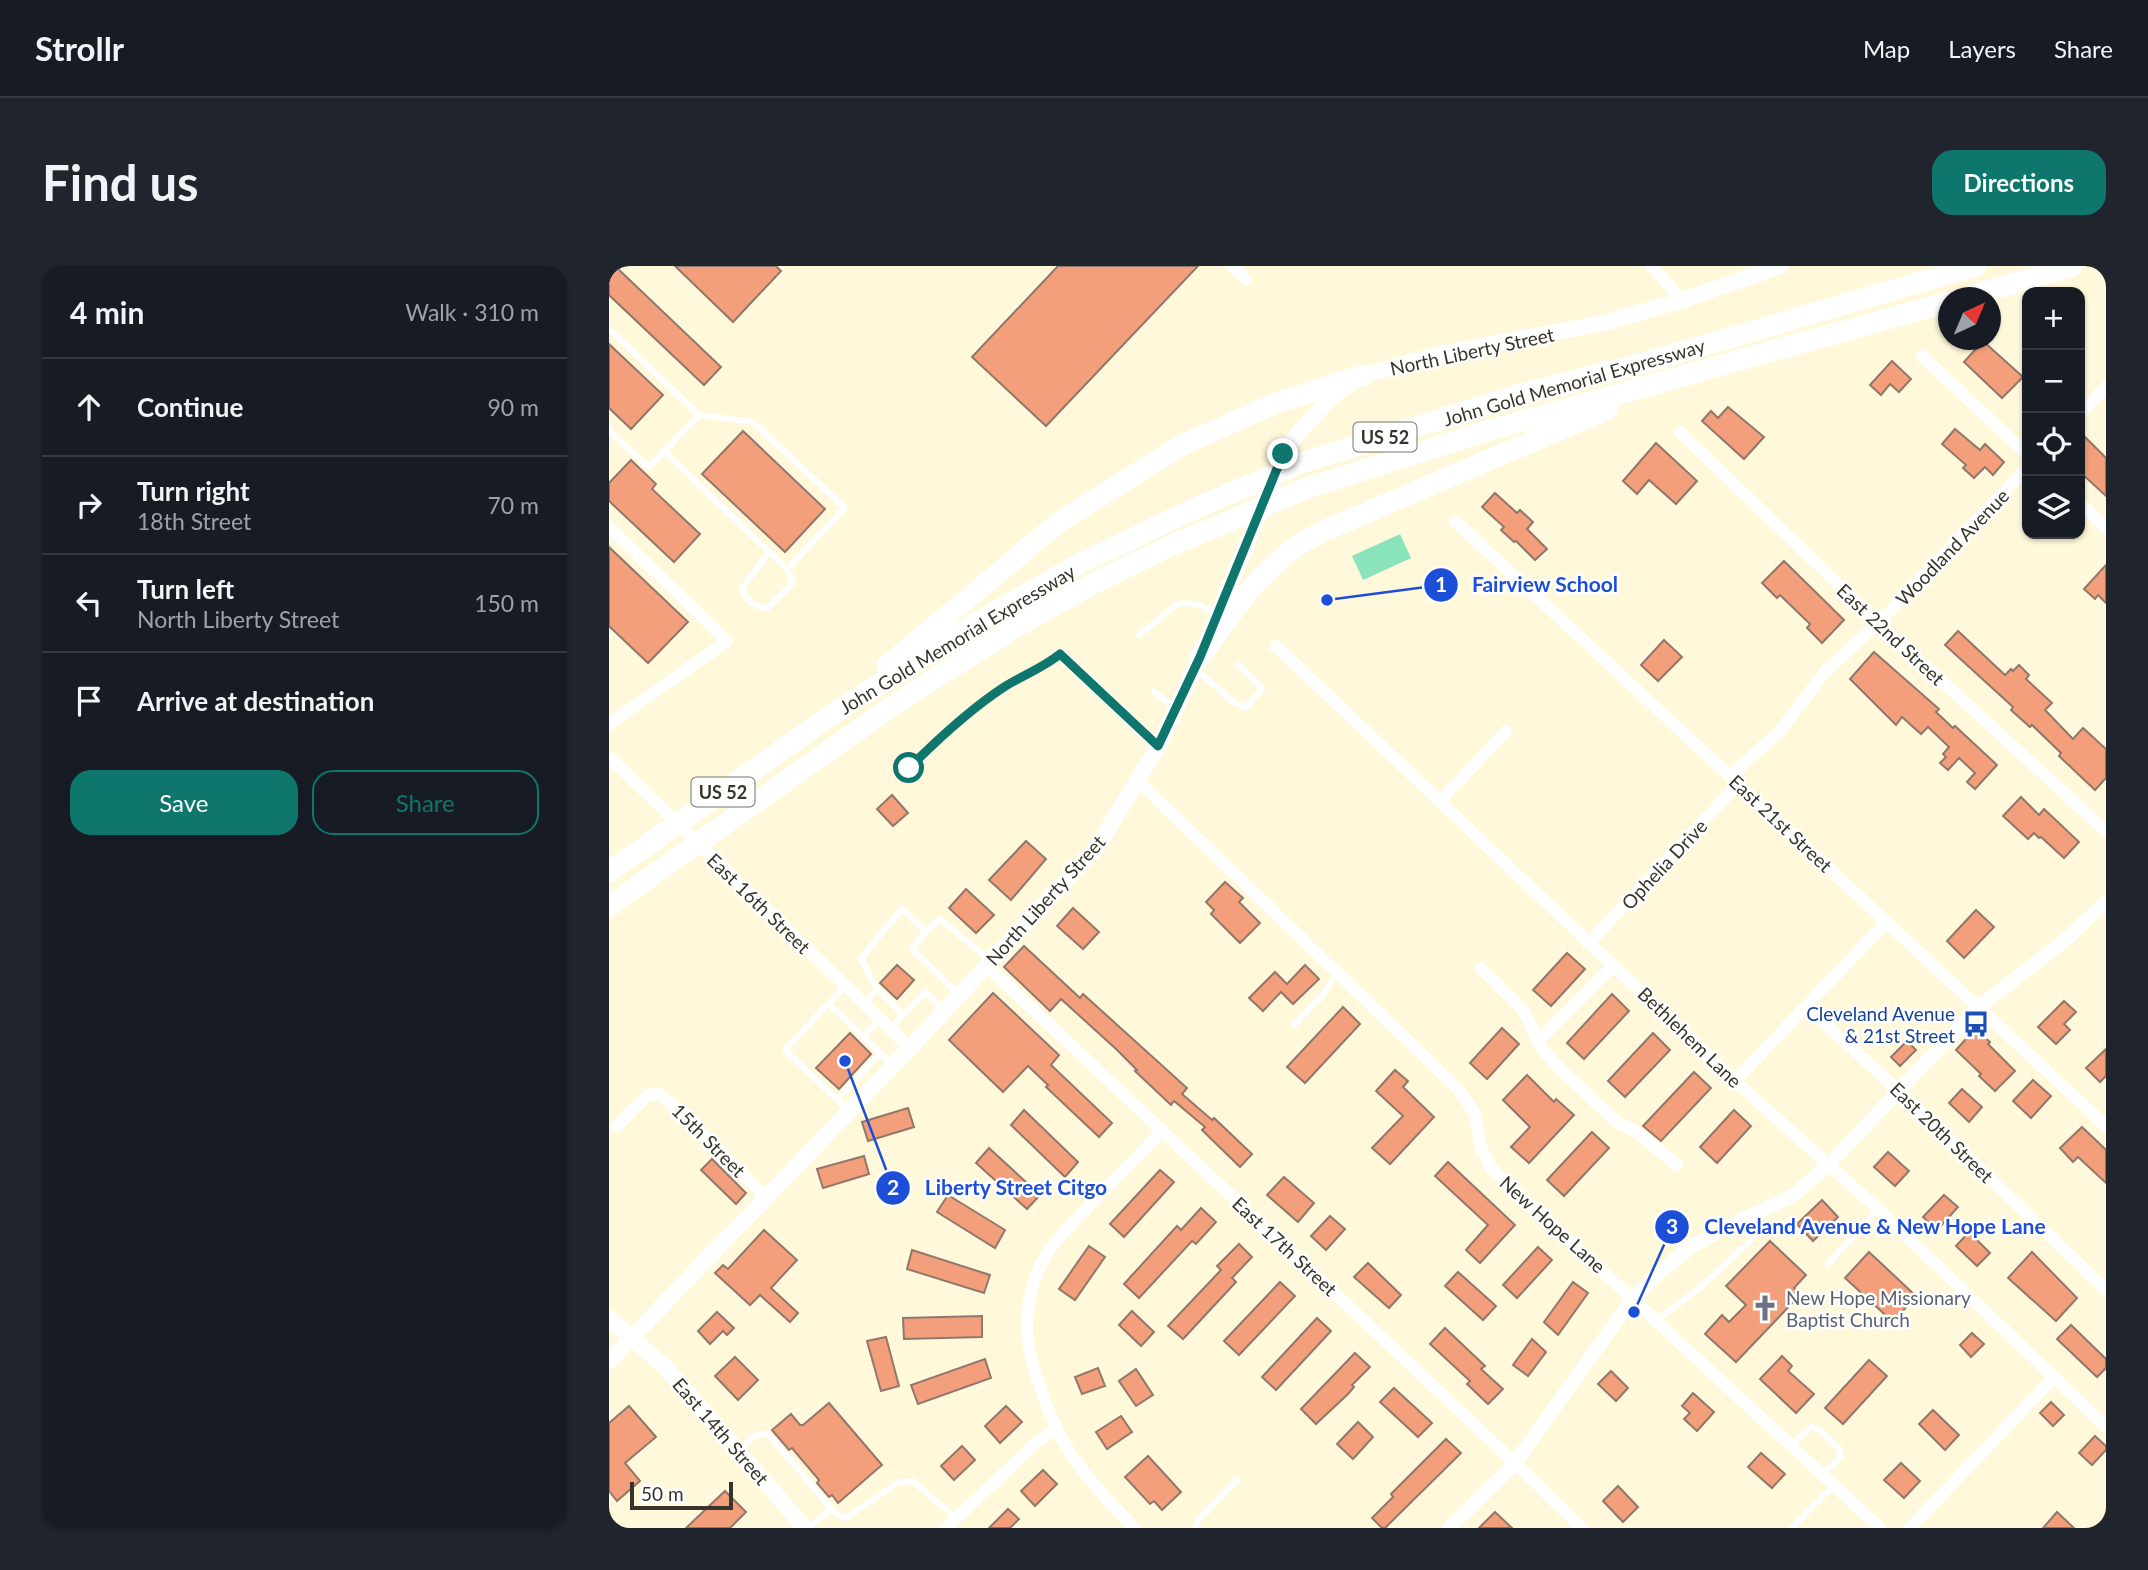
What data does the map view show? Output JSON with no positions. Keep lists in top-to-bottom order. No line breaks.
{"streets":{"highway":["John Gold Memorial Expressway","US 52"],"main road":["North Liberty Street","East 14th Street"],"street":["Woodland Avenue","East 22nd Street","East 21st Street","Ophelia Drive","East 16th Street","Bethlehem Lane","East 20th Street","15th Street","New Hope Lane","East 17th Street"]},"crossings":[["North Liberty Street","East 16th Street"],["North Liberty Street","15th Street"],["North Liberty Street","New Hope Lane"],["North Liberty Street","East 17th Street"],["North Liberty Street","East 14th Street"],["Woodland Avenue","East 22nd Street"],["Woodland Avenue","East 21st Street"],["Woodland Avenue","Ophelia Drive"],["East 21st Street","Ophelia Drive"],["Ophelia Drive","Bethlehem Lane"]],"places":{"other":["Fairview School","Liberty Street Citgo","Cleveland Avenue & New Hope Lane"],"bus stop":["Cleveland Avenue & 21st Street"],"church":["New Hope Missionary Baptist Church"]},"scale_bar":"50 m","north":"top right","page":{"header":"Strollr","nav":["Map","Layers","Share"],"buttons":["Directions",["Save","Share"]],"title":"Find us","heading":["4 min","Walk · 310 m"],"map_buttons":["+","−"],"list":[["Continue","90 m"],["Turn right","18th Street","70 m"],["Turn left","North Liberty Street","150 m"],"Arrive at destination"],"scale":"50 m"}}
